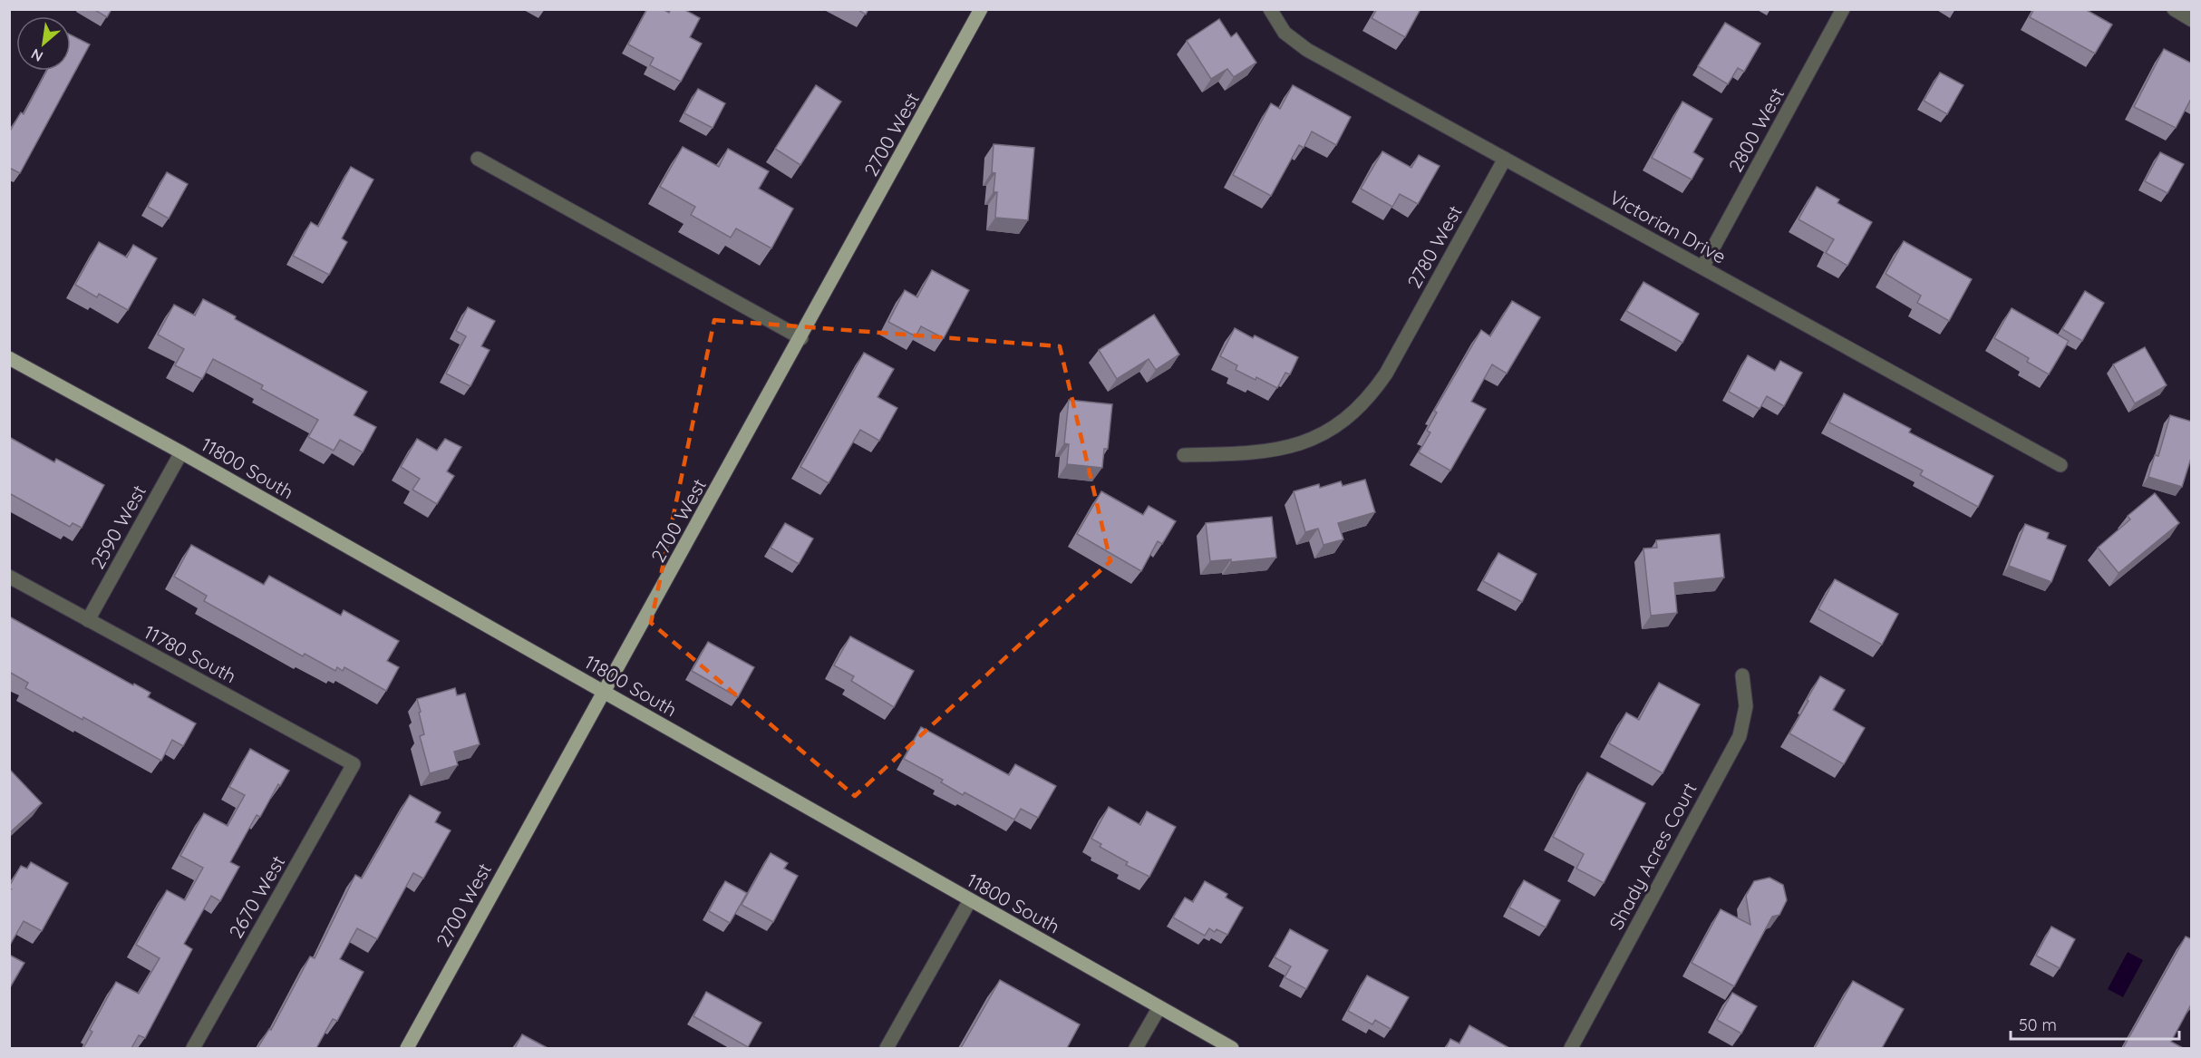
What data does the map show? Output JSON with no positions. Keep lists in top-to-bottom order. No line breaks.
{"streets":{"main road":["2700 West","11800 South"],"street":["2800 West","Victorian Drive","2780 West","2590 West","11780 South","Shady Acres Court","2670 West"]},"crossings":[["2800 West","Victorian Drive"],["2700 West","11800 South"],["Victorian Drive","2780 West"],["11800 South","2590 West"],["2590 West","11780 South"],["11780 South","2670 West"]],"scale_bar":"50 m","north":"bottom left"}
